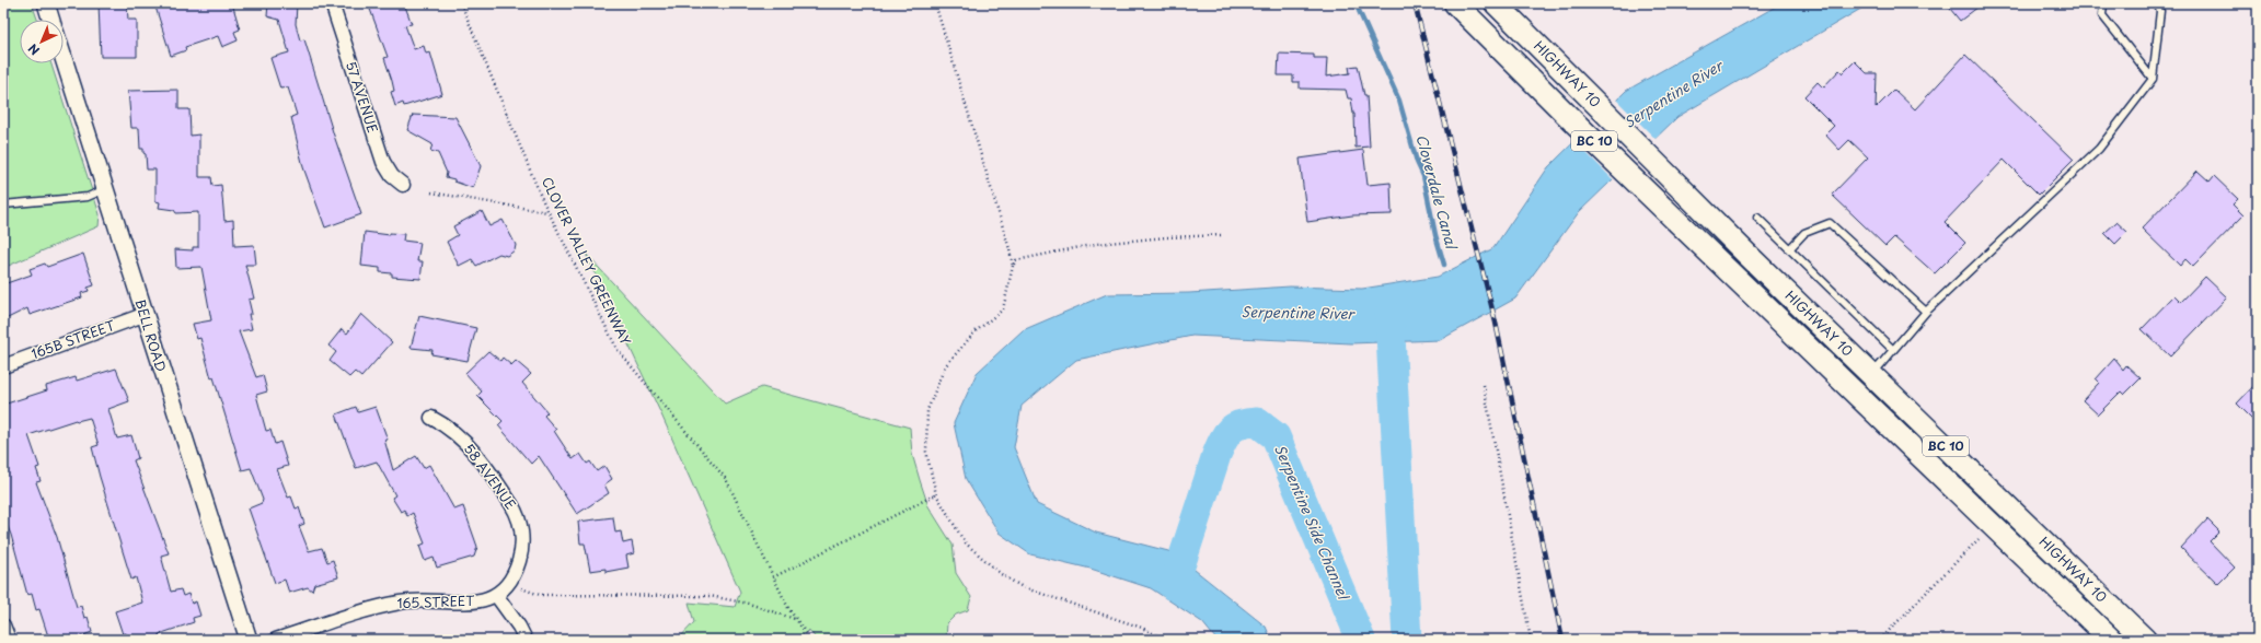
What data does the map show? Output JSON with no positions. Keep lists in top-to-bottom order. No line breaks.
{"streets":{"highway":["HIGHWAY 10","BC 10"],"street":["57 AVENUE","BELL ROAD","165B STREET","58 AVENUE","165 STREET"],"path":["CLOVER VALLEY GREENWAY"]},"crossings":[["BELL ROAD","165B STREET"],["58 AVENUE","165 STREET"]],"water":["Serpentine River","Cloverdale Canal","Serpentine Side Channel"],"north":"bottom left"}
